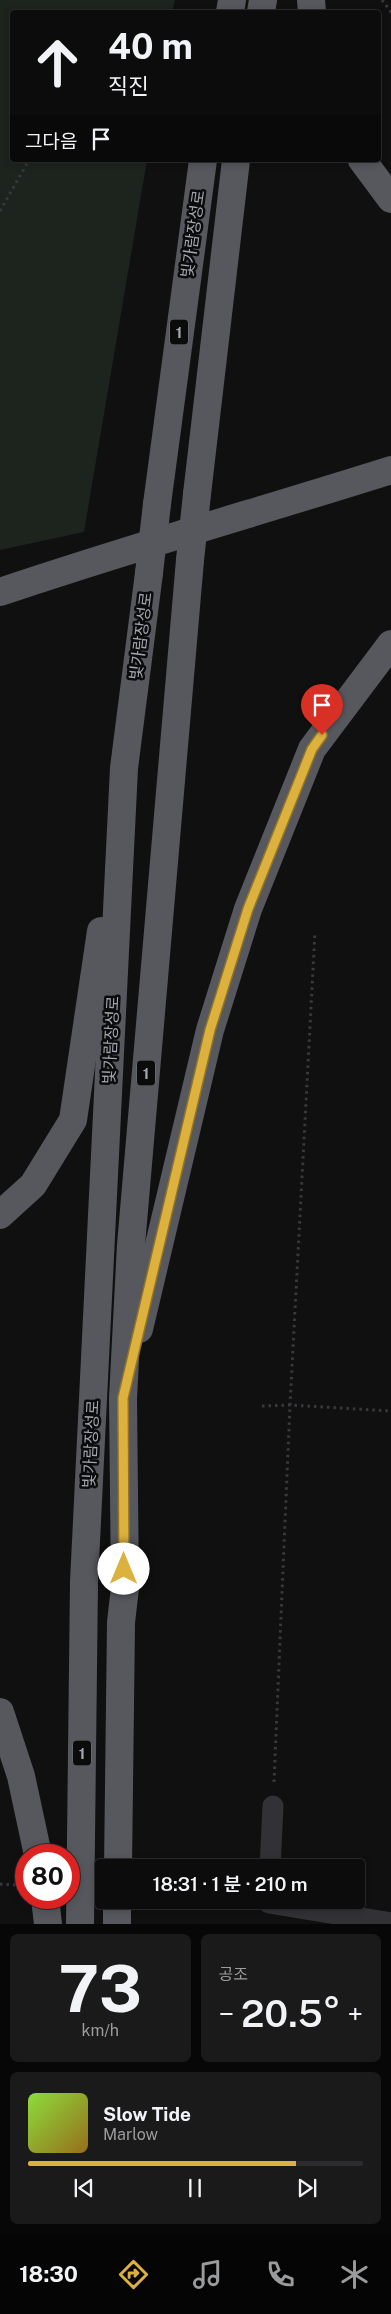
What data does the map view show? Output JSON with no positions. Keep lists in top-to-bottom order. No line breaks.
{"streets":{"highway":["빛가람장성로","1"]},"page":{"turn":["40 m","직진"],"then":"그다음","limit":"80","trip":"18:31 · 1 분 · 210 m","tile":[["73","km/h"],"공조"],"heat":["−","20.5°","+"],"song":["Slow Tide","Marlow"],"tabs":"18:30"}}
